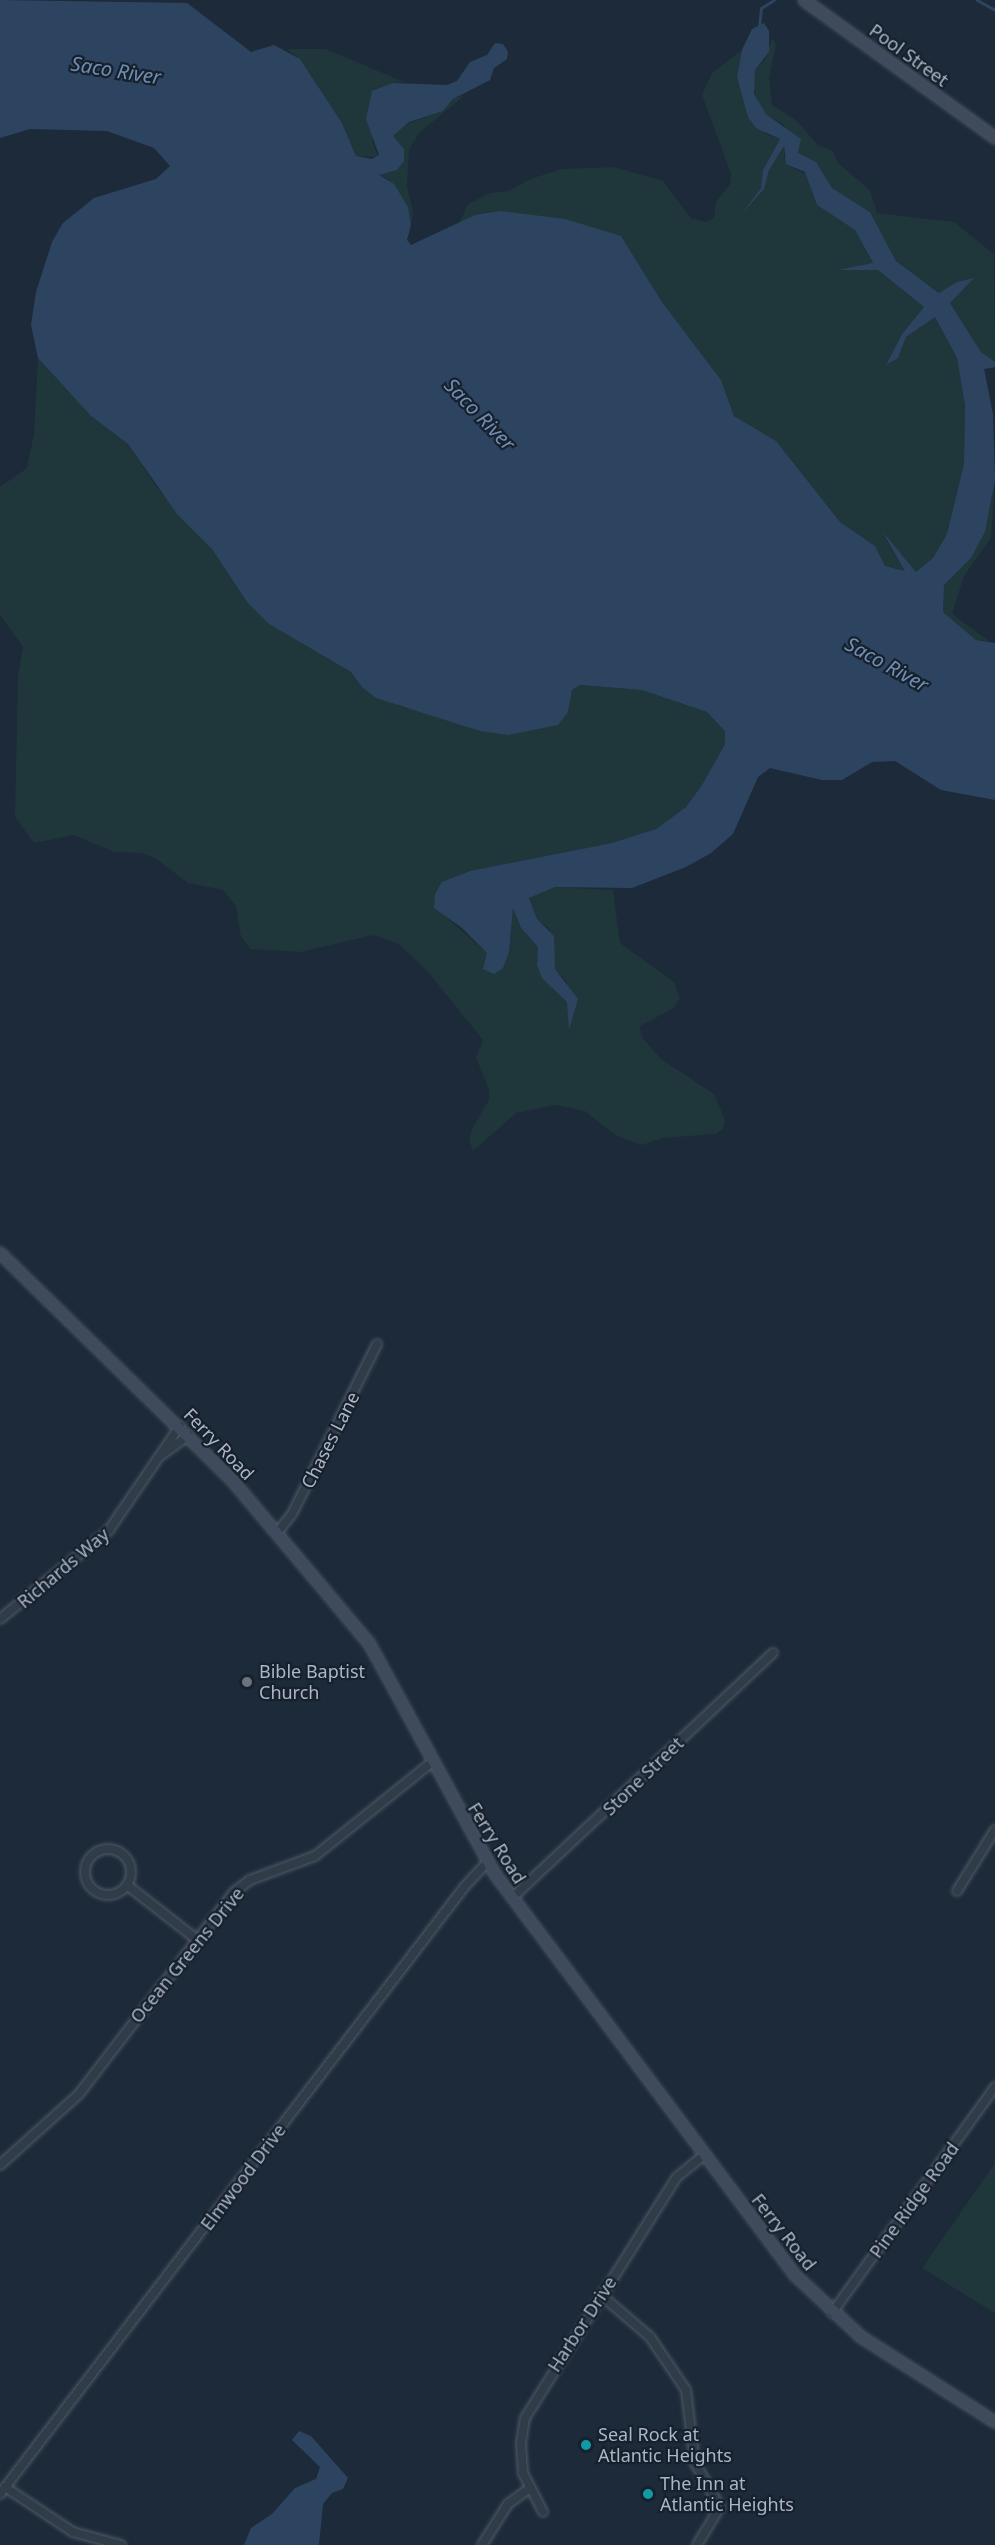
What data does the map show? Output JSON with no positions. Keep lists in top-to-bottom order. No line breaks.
{"streets":{"main road":["Pool Street","Ferry Road"],"street":["Chases Lane","Richards Way","Stone Street","Ocean Greens Drive","Elmwood Drive","Pine Ridge Road","Harbor Drive"]},"crossings":[["Chases Lane","Ferry Road"],["Ferry Road","Richards Way"],["Ferry Road","Stone Street"],["Ferry Road","Ocean Greens Drive"],["Ferry Road","Elmwood Drive"],["Ferry Road","Pine Ridge Road"],["Ferry Road","Harbor Drive"]],"water":["Saco River"],"places":["Bible Baptist Church","Seal Rock at Atlantic Heights","The Inn at Atlantic Heights"]}
